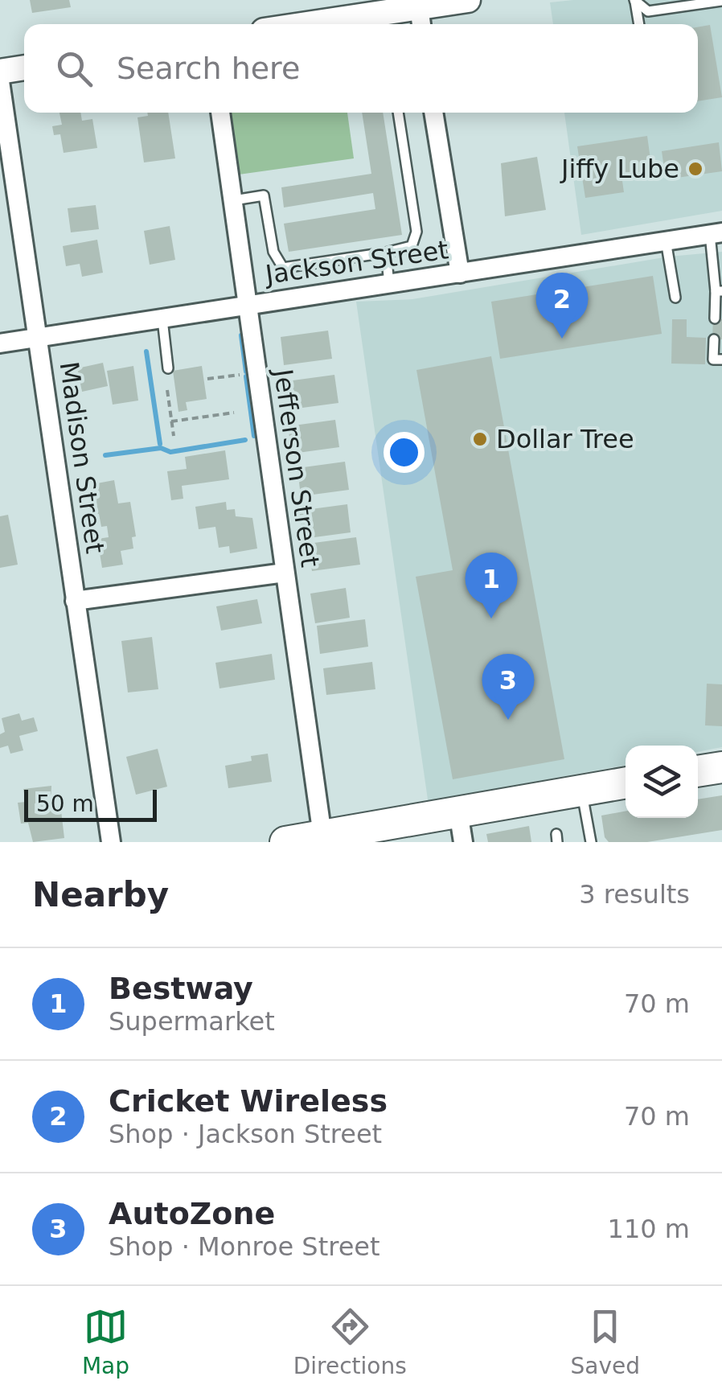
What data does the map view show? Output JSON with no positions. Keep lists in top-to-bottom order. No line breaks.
{"streets":{"street":["Jackson Street","Madison Street","Jefferson Street"]},"crossings":[["Jackson Street","Madison Street"],["Jackson Street","Jefferson Street"]],"places":["Jiffy Lube","Dollar Tree"],"scale_bar":"50 m","page":{"search":"Search here","pins":["2","1","3"],"scale":"50 m","heading":["Nearby","3 results"],"list":[{"mark":"1","name":"Bestway","note":"Supermarket","value":"70 m"},{"mark":"2","name":"Cricket Wireless","note":"Shop · Jackson Street","value":"70 m"},{"mark":"3","name":"AutoZone","note":"Shop · Monroe Street","value":"110 m"}],"nav":["Map","Directions","Saved"]}}
